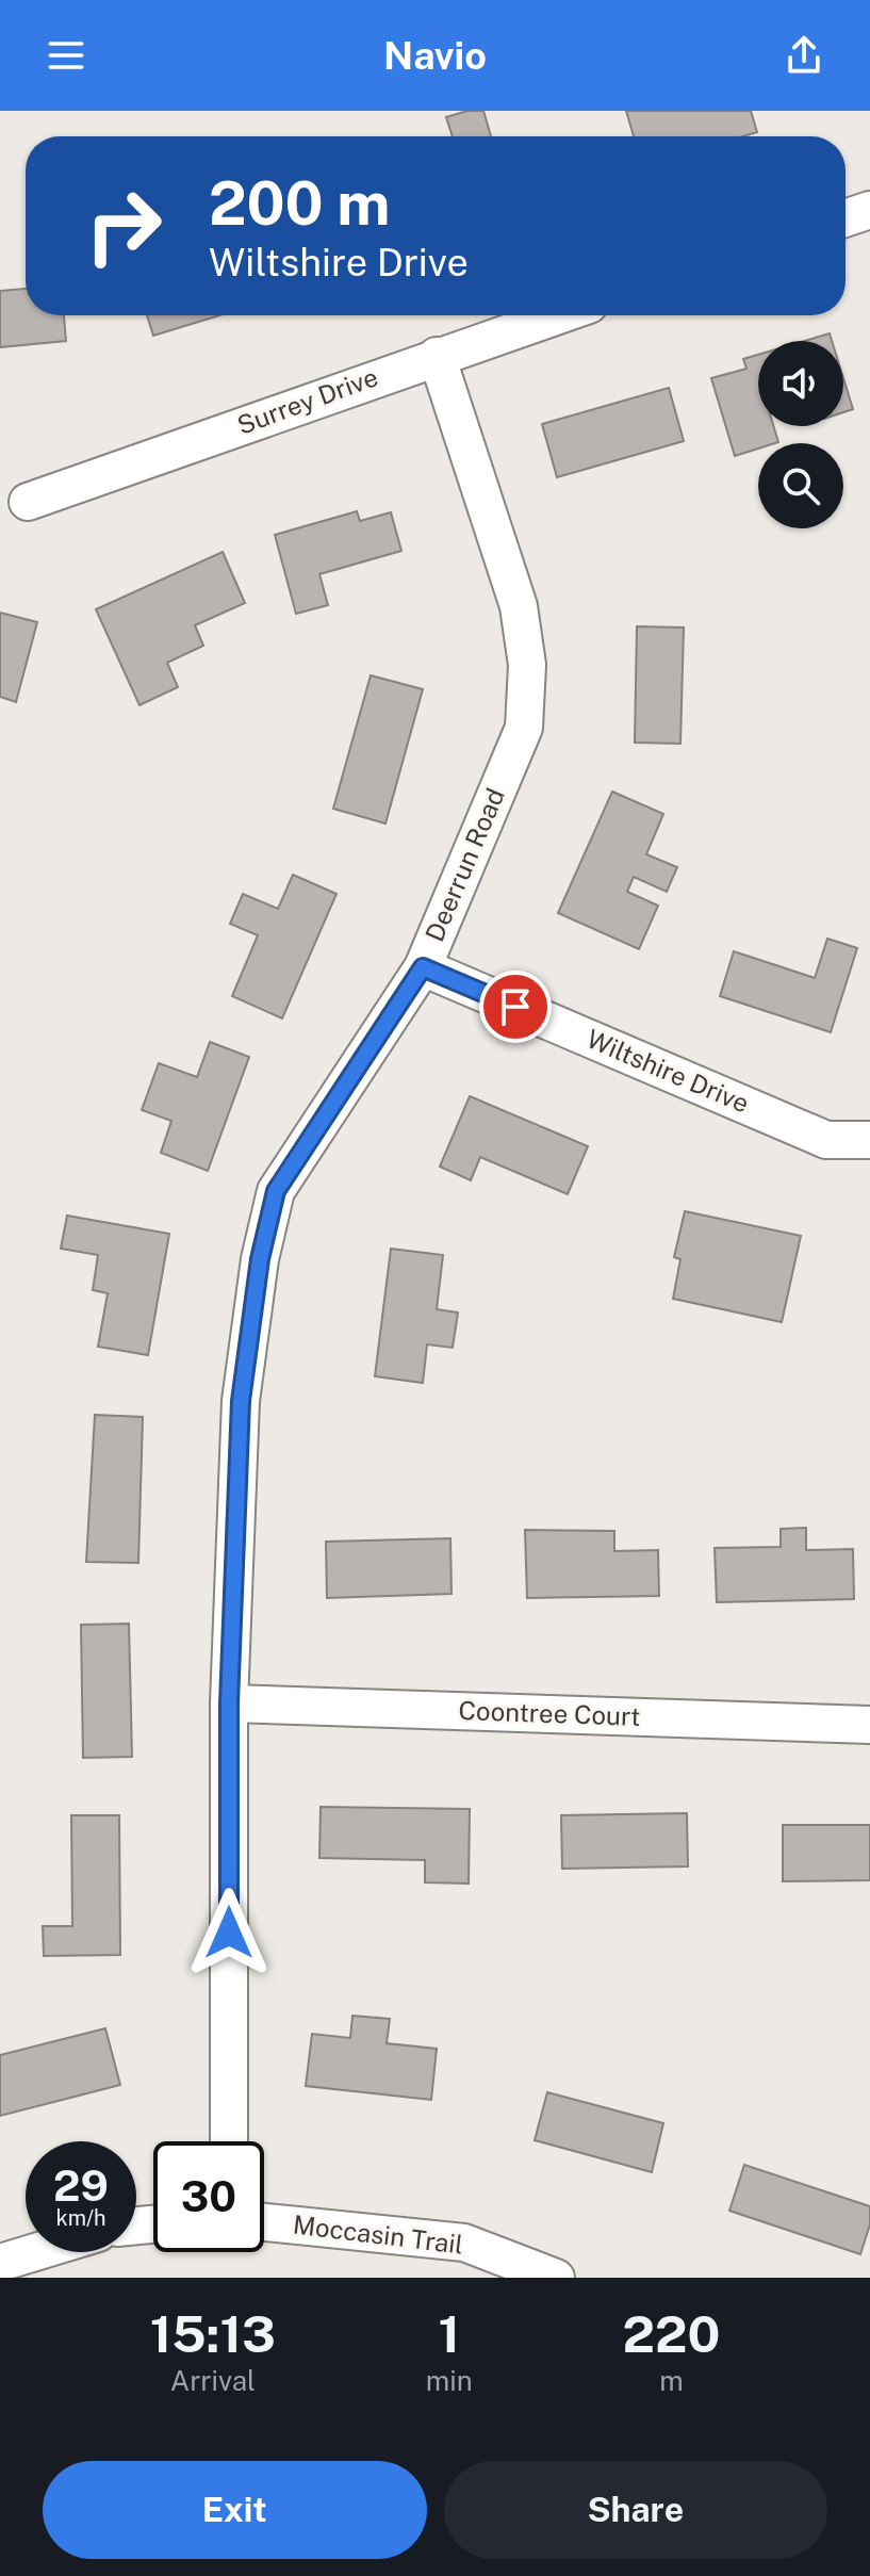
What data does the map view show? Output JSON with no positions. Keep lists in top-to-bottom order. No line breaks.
{"streets":{"street":["Surrey Drive","Deerrun Road","Wiltshire Drive","Coontree Court","Moccasin Trail"]},"crossings":[["Surrey Drive","Deerrun Road"],["Deerrun Road","Wiltshire Drive"],["Deerrun Road","Coontree Court"]],"page":{"header":"Navio","turn":["200 m","Wiltshire Drive"],"speed":"29 km/h","limit":"30","eta":["15:13","Arrival","1","min","220","m"],"buttons":["Exit","Share"]}}
